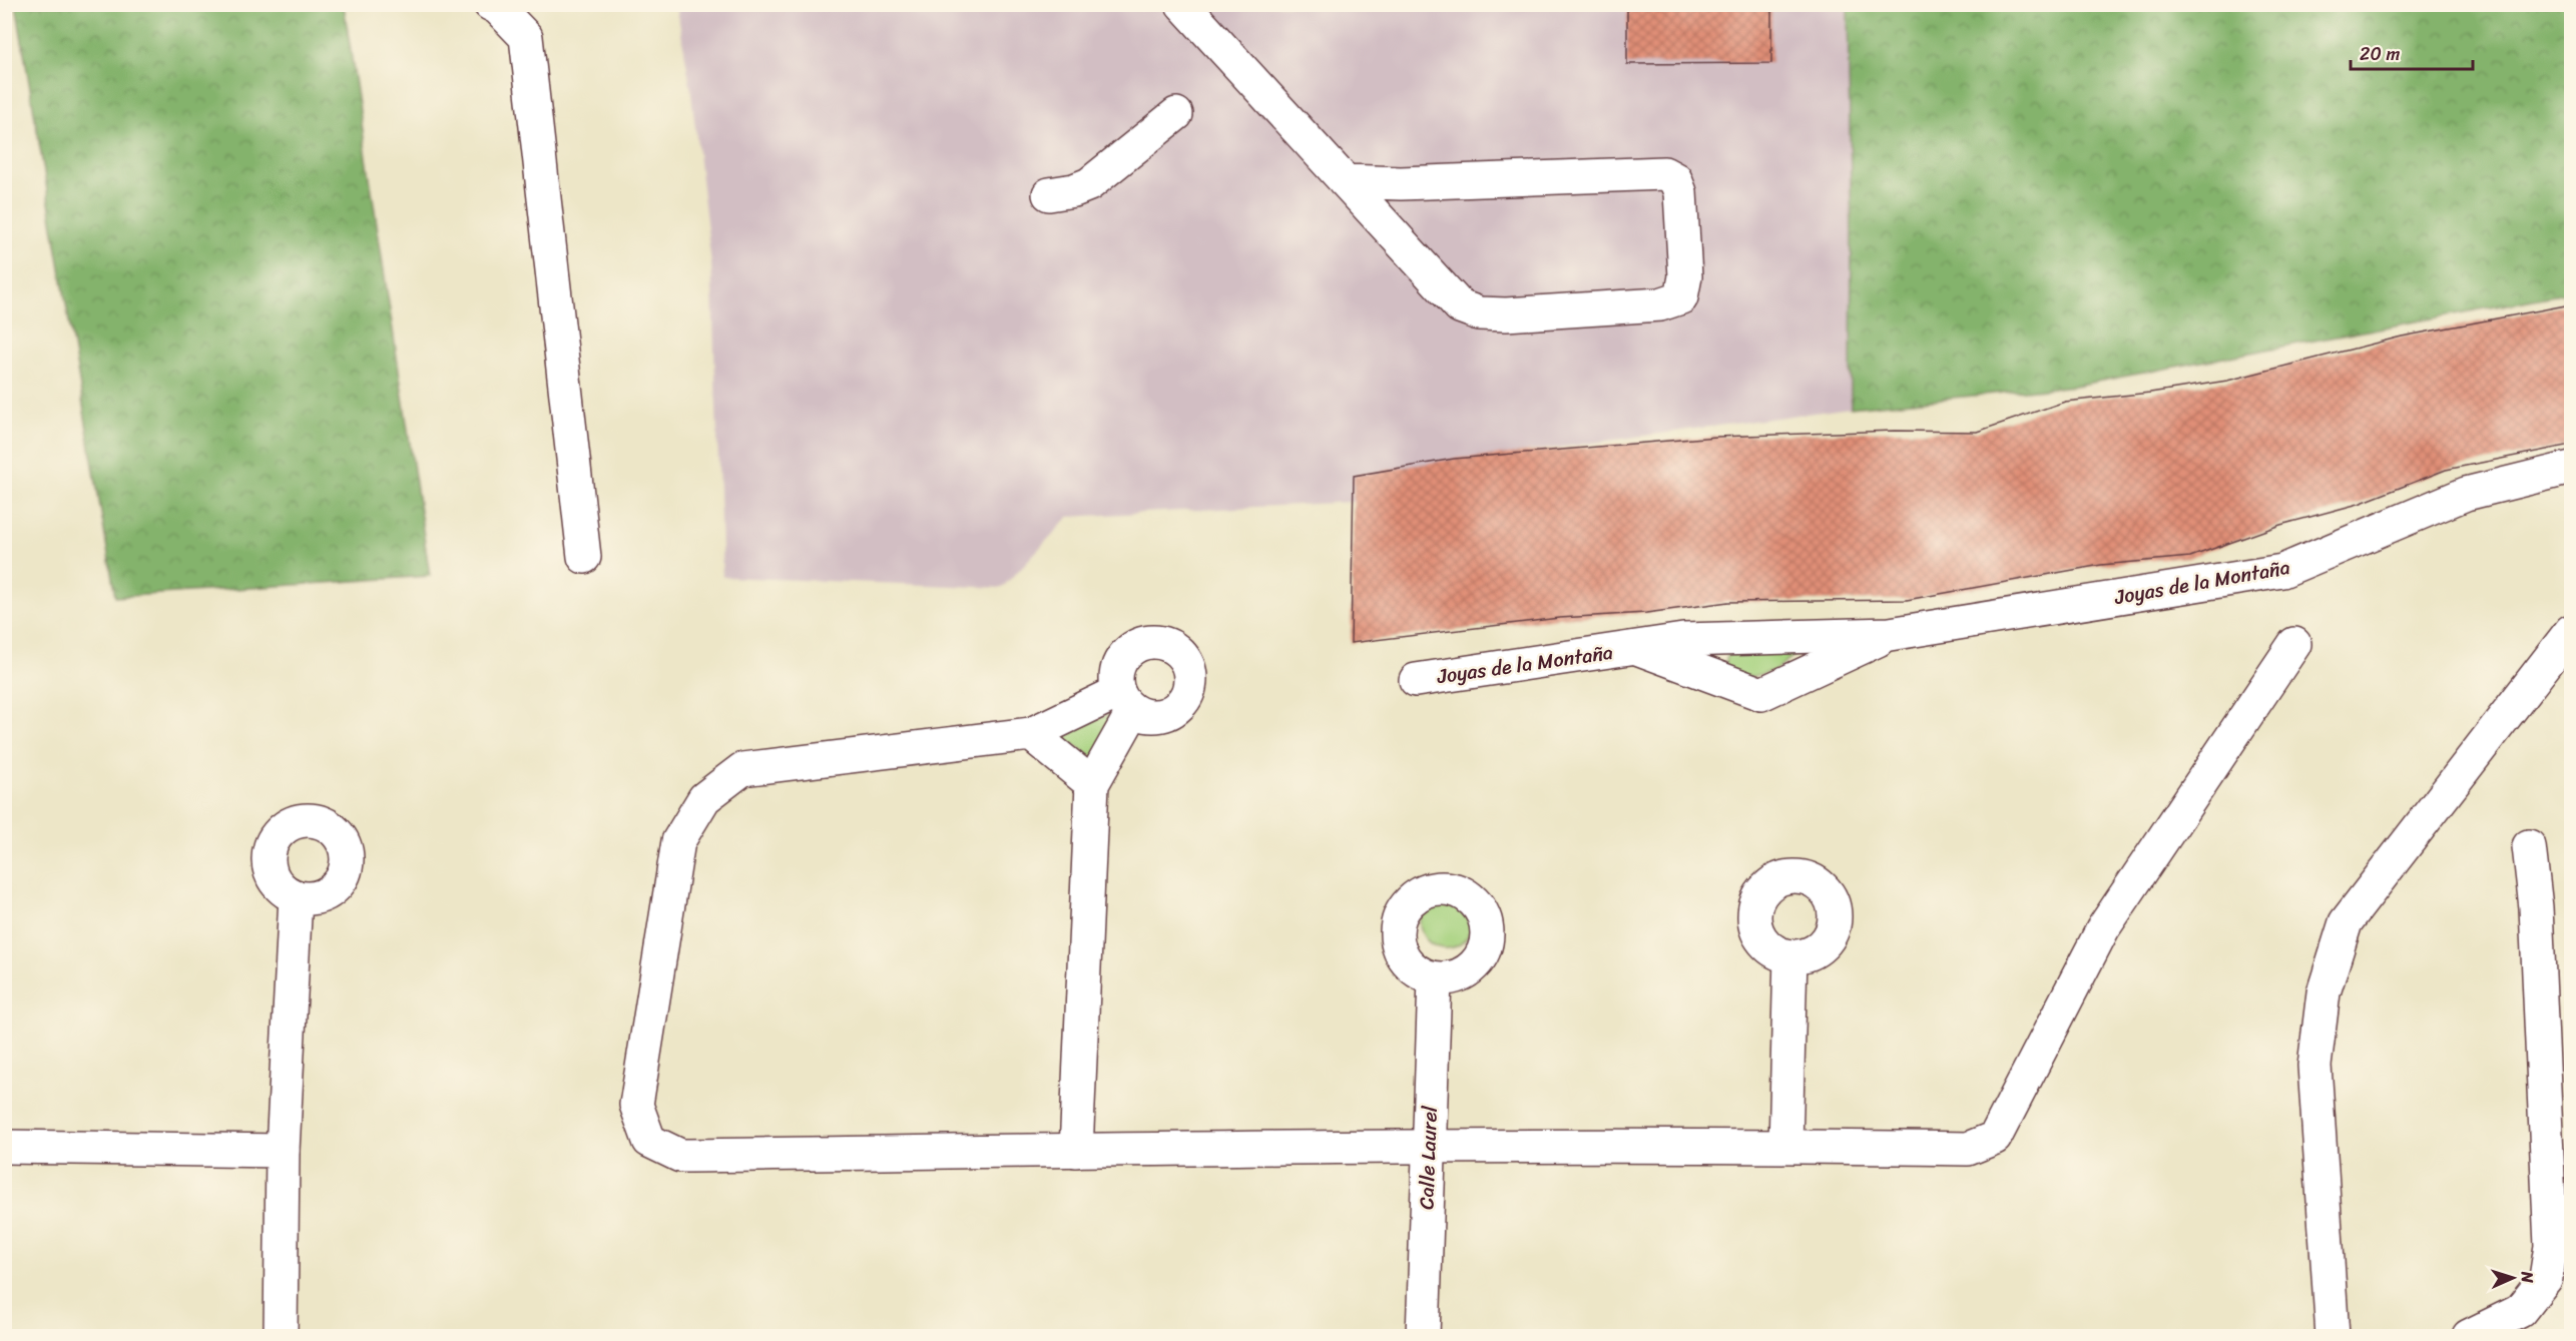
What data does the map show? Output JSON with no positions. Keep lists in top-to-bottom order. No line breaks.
{"streets":{"street":["Joyas de la Montaña","Calle Laurel"]},"scale_bar":"20 m","north":"right"}
